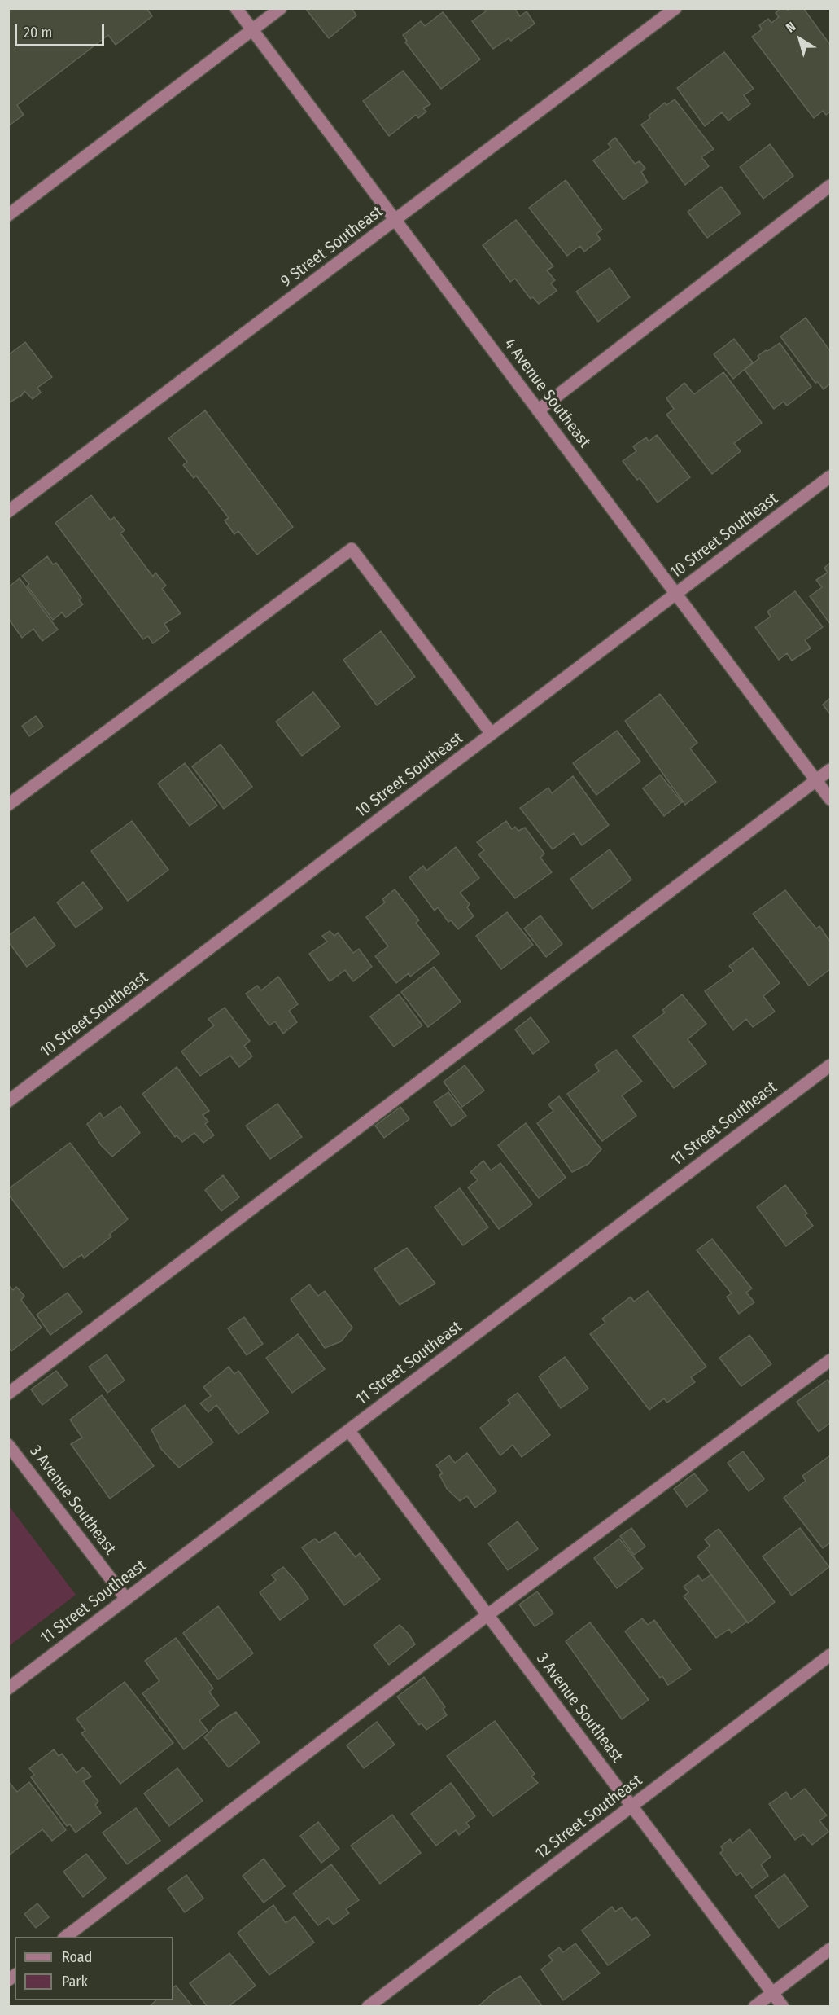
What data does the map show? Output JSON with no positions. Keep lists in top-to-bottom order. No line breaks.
{"streets":{"street":["9 Street Southeast","4 Avenue Southeast","10 Street Southeast","11 Street Southeast","3 Avenue Southeast","12 Street Southeast"]},"crossings":[["9 Street Southeast","4 Avenue Southeast"],["4 Avenue Southeast","10 Street Southeast"],["11 Street Southeast","3 Avenue Southeast"],["3 Avenue Southeast","12 Street Southeast"]],"legend":["Road","Park"],"scale_bar":"20 m","north":"top left"}
